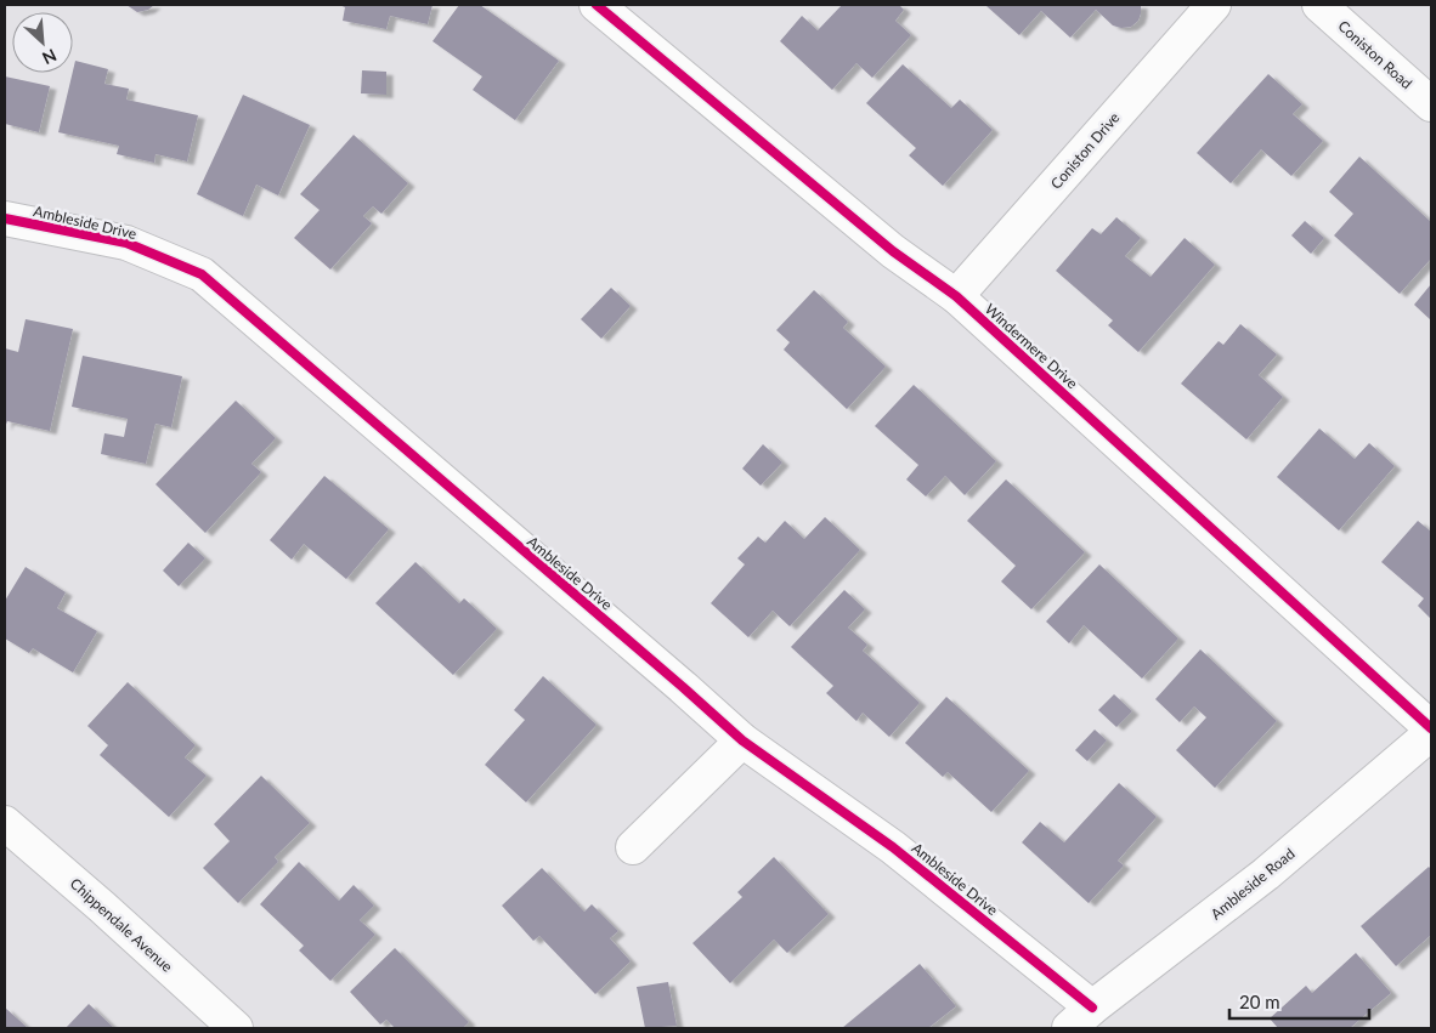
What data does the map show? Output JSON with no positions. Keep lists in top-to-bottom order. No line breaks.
{"streets":{"street":["Coniston Road","Coniston Drive","Ambleside Drive","Windermere Drive","Ambleside Road","Chippendale Avenue"]},"crossings":[["Coniston Drive","Windermere Drive"],["Ambleside Drive","Ambleside Road"],["Windermere Drive","Ambleside Road"]],"scale_bar":"20 m","north":"bottom right"}
